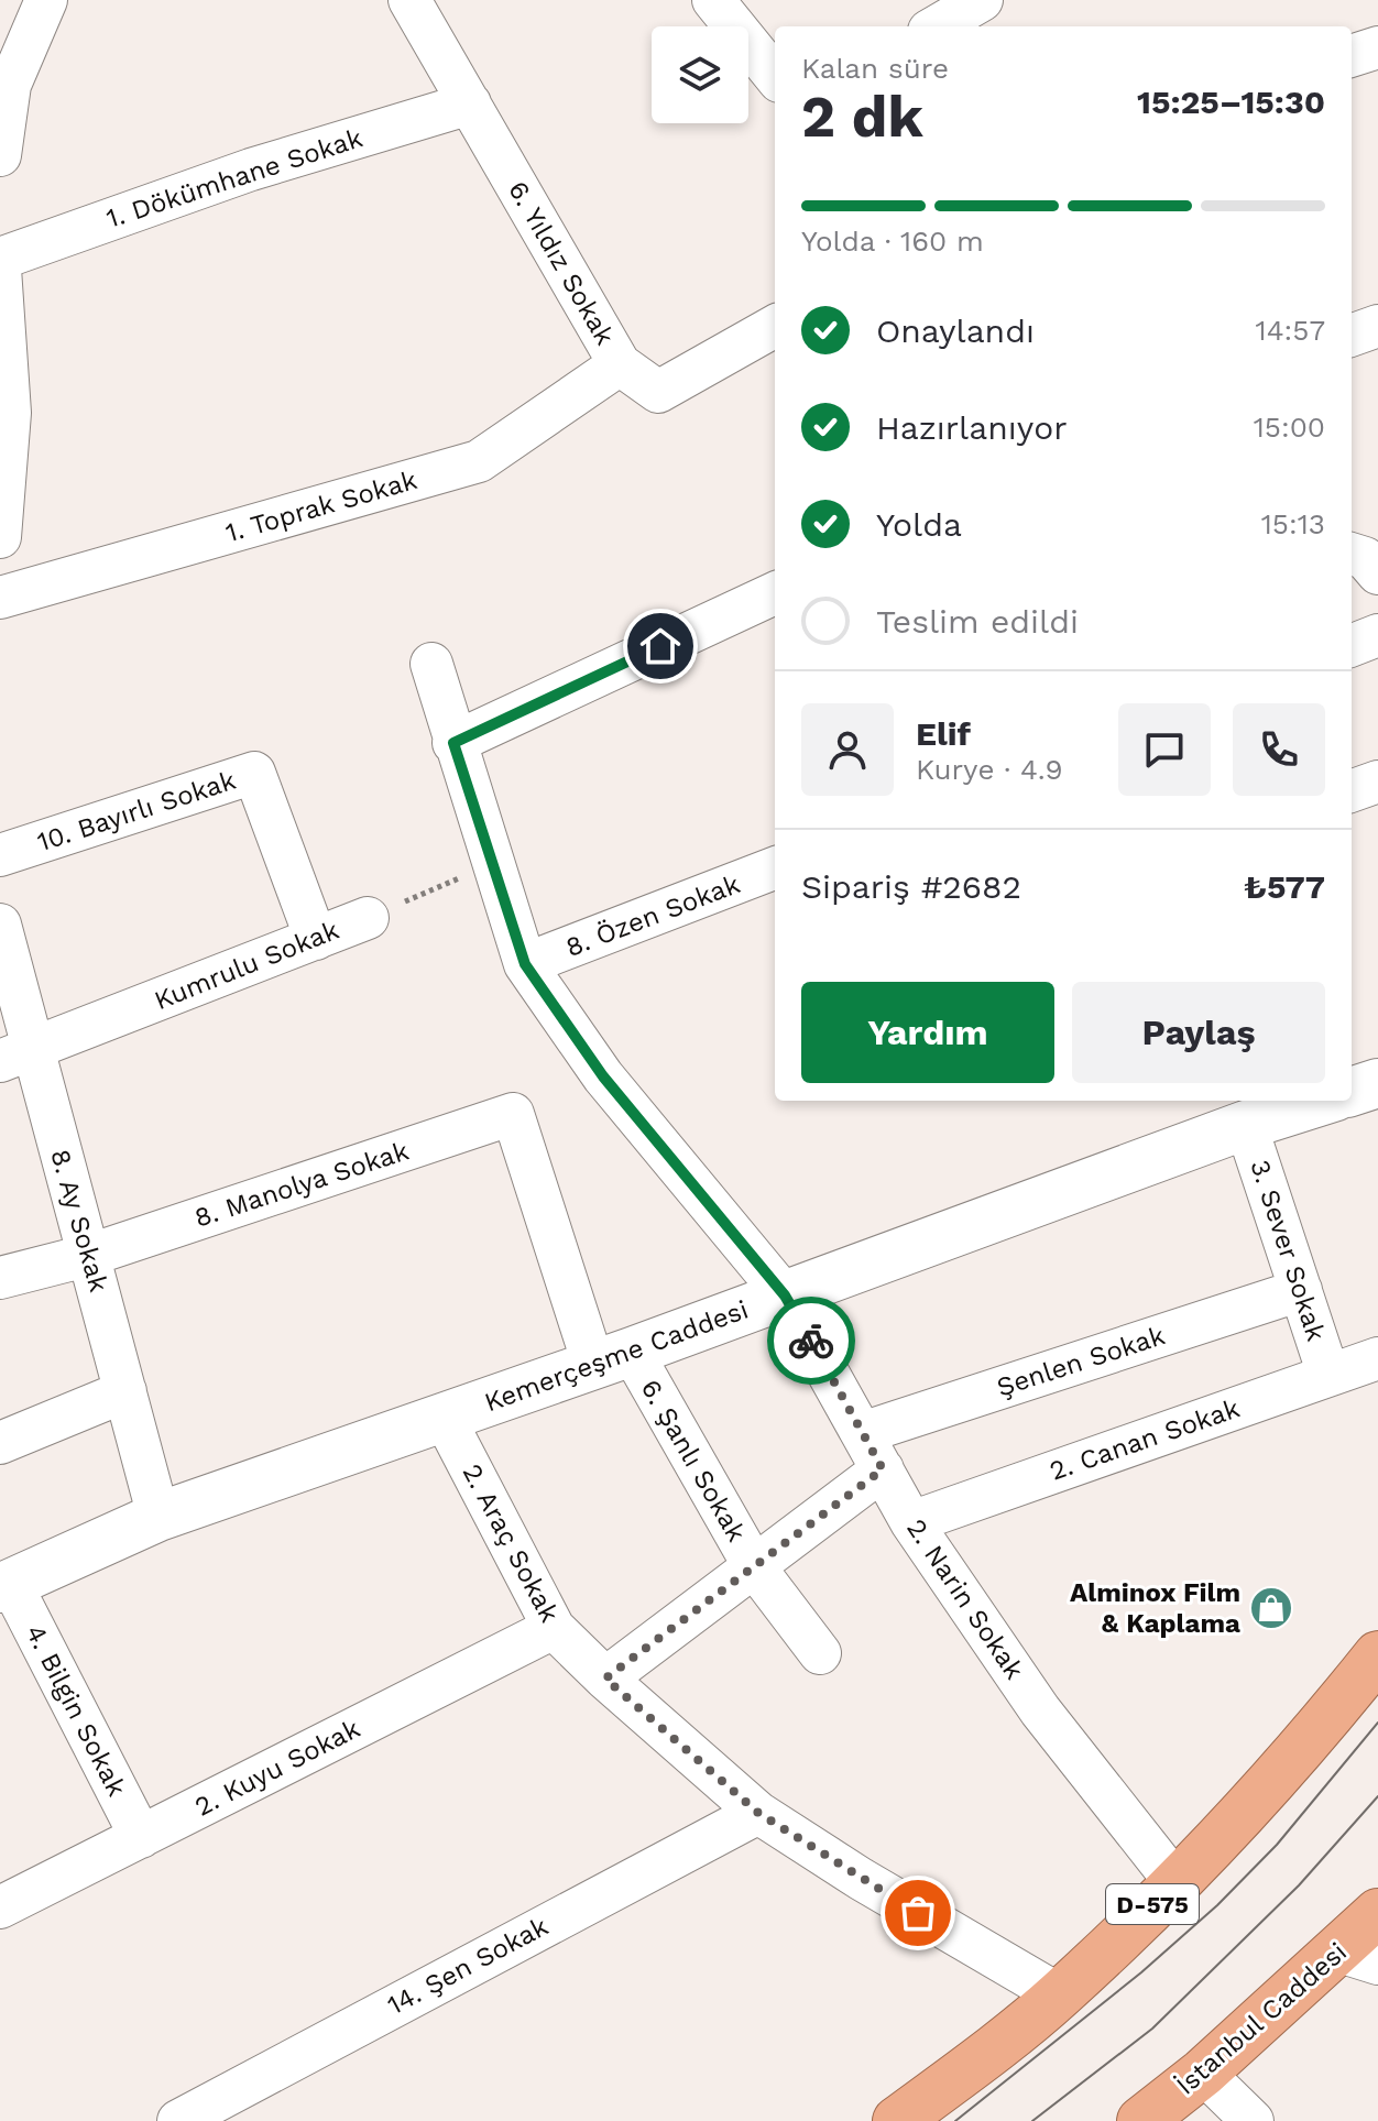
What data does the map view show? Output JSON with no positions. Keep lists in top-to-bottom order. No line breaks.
{"streets":{"highway":["D-575","İstanbul Caddesi"],"main road":["Kemerçeşme Caddesi"],"street":["1. Dökümhane Sokak","6. Yıldız Sokak","1. Toprak Sokak","10. Bayırlı Sokak","8. Özen Sokak","Kumrulu Sokak","8. Manolya Sokak","8. Ay Sokak","3. Sever Sokak","Şenlen Sokak","2. Canan Sokak","6. Şanlı Sokak","2. Araç Sokak","2. Narin Sokak","4. Bilgin Sokak","2. Kuyu Sokak","14. Şen Sokak"]},"crossings":[["1. Dökümhane Sokak","6. Yıldız Sokak"],["6. Yıldız Sokak","1. Toprak Sokak"],["10. Bayırlı Sokak","Kumrulu Sokak"],["8. Özen Sokak","2. Narin Sokak"],["Kumrulu Sokak","8. Ay Sokak"],["Kumrulu Sokak","2. Narin Sokak"],["8. Manolya Sokak","8. Ay Sokak"],["8. Manolya Sokak","6. Şanlı Sokak"],["8. Ay Sokak","Kemerçeşme Caddesi"],["3. Sever Sokak","Kemerçeşme Caddesi"],["3. Sever Sokak","Şenlen Sokak"],["3. Sever Sokak","2. Canan Sokak"],["Kemerçeşme Caddesi","6. Şanlı Sokak"],["Kemerçeşme Caddesi","2. Araç Sokak"],["Kemerçeşme Caddesi","2. Narin Sokak"],["Kemerçeşme Caddesi","4. Bilgin Sokak"],["Şenlen Sokak","2. Narin Sokak"],["2. Canan Sokak","2. Narin Sokak"],["2. Araç Sokak","2. Kuyu Sokak"],["2. Araç Sokak","D-575"],["2. Araç Sokak","14. Şen Sokak"],["2. Narin Sokak","D-575"],["4. Bilgin Sokak","2. Kuyu Sokak"]],"places":{"shop":["Alminox Film & Kaplama"]},"page":{"heading":["2 dk","Kalan süre","15:25–15:30"],"panel":["Elif","Kurye · 4.9","Sipariş #2682","₺577"],"bar":"Yolda · 160 m","list":[["Onaylandı","14:57"],["Hazırlanıyor","15:00"],["Yolda","15:13"],"Teslim edildi"],"buttons":["Yardım","Paylaş"]}}
